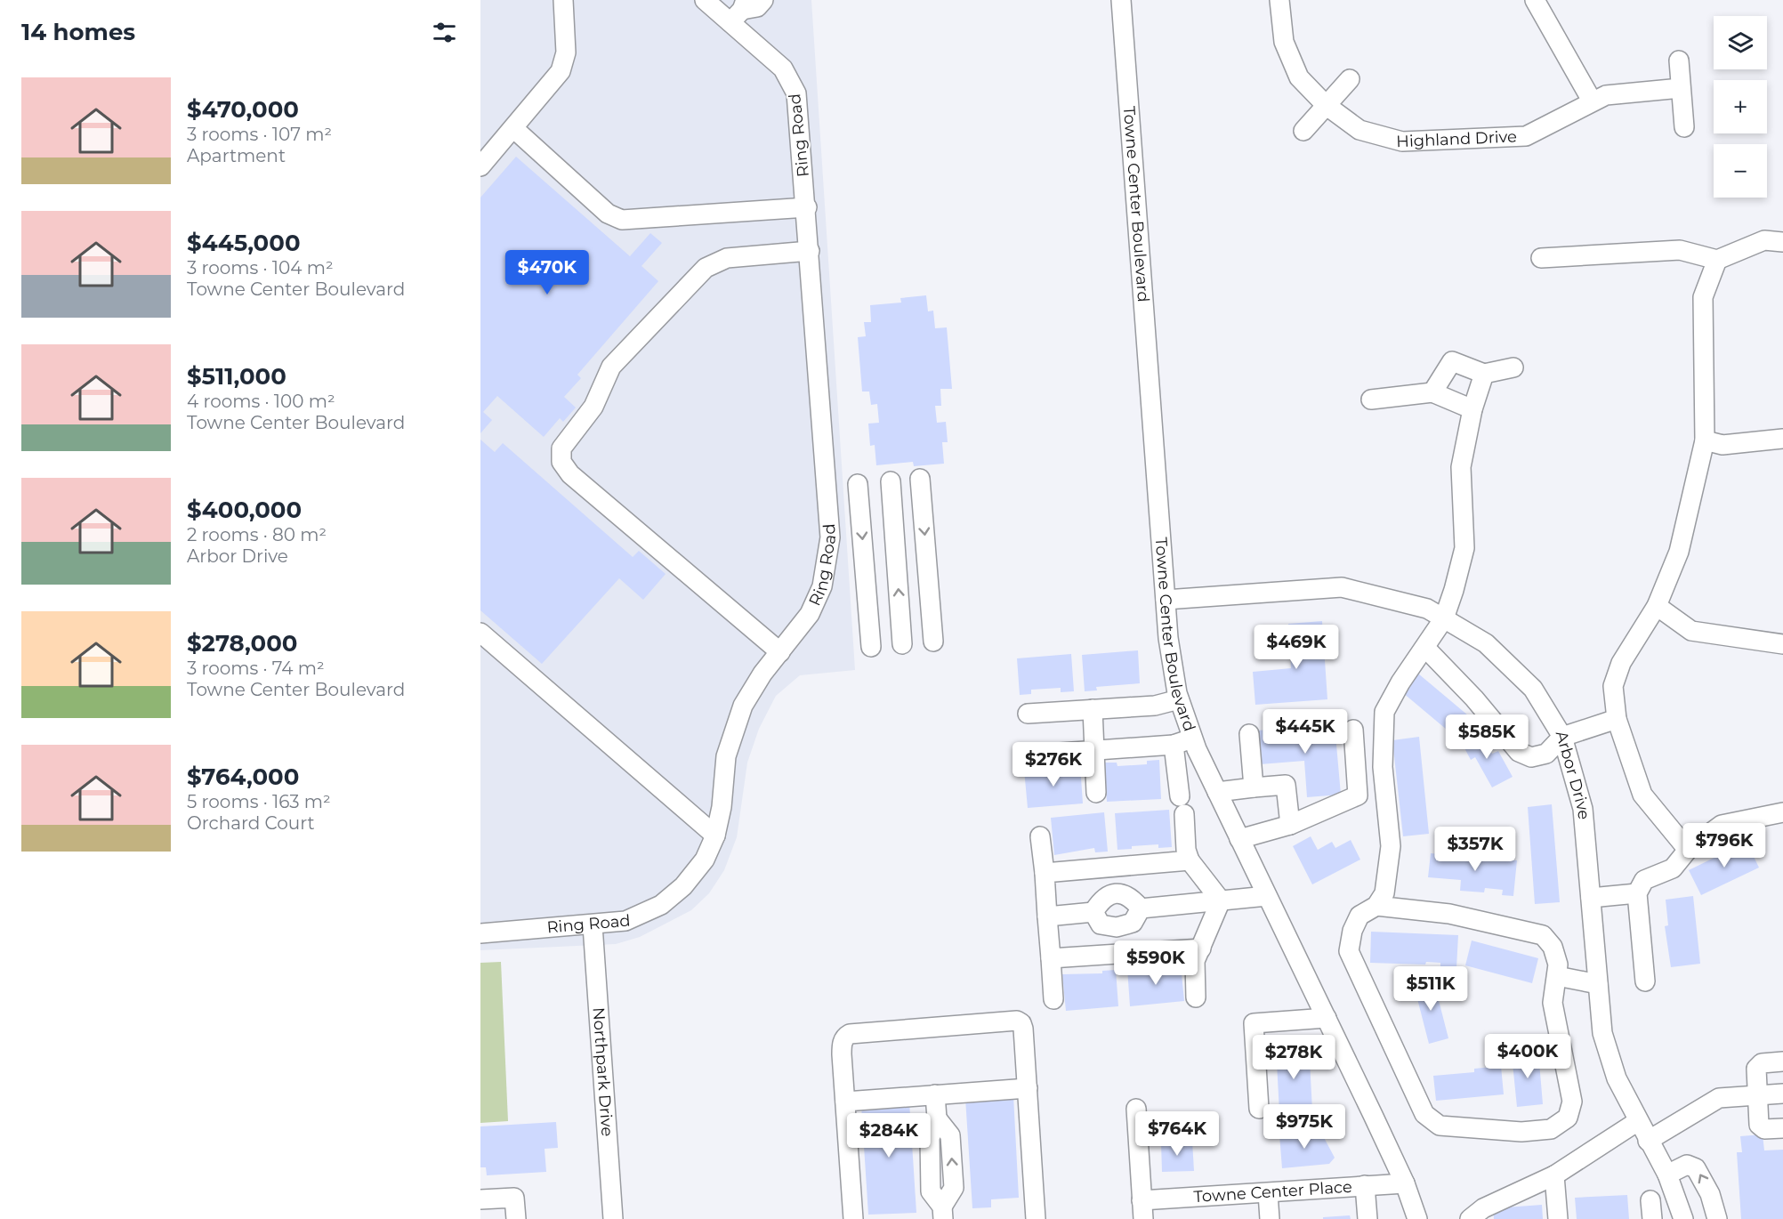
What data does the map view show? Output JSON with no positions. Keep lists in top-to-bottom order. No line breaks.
{"streets":{"street":["Ring Road","Highland Drive","Towne Center Boulevard","Arbor Drive","Northpark Drive","Towne Center Place"]},"crossings":[["Ring Road","Northpark Drive"],["Towne Center Boulevard","Arbor Drive"],["Towne Center Boulevard","Towne Center Place"]],"page":{"heading":"14 homes","map_buttons":["+","−"],"list":[{"name":"$470,000","note":"3 rooms · 107 m² · Apartment"},{"name":"$445,000","note":"3 rooms · 104 m² · Towne Center Boulevard"},{"name":"$511,000","note":"4 rooms · 100 m² · Towne Center Boulevard"},{"name":"$400,000","note":"2 rooms · 80 m² · Arbor Drive"},{"name":"$278,000","note":"3 rooms · 74 m² · Towne Center Boulevard"},{"name":"$764,000","note":"5 rooms · 163 m² · Orchard Court"}],"price":["$470K","$469K","$445K","$585K","$276K","$796K","$357K","$590K","$511K","$400K","$278K","$975K","$764K","$284K"]}}
